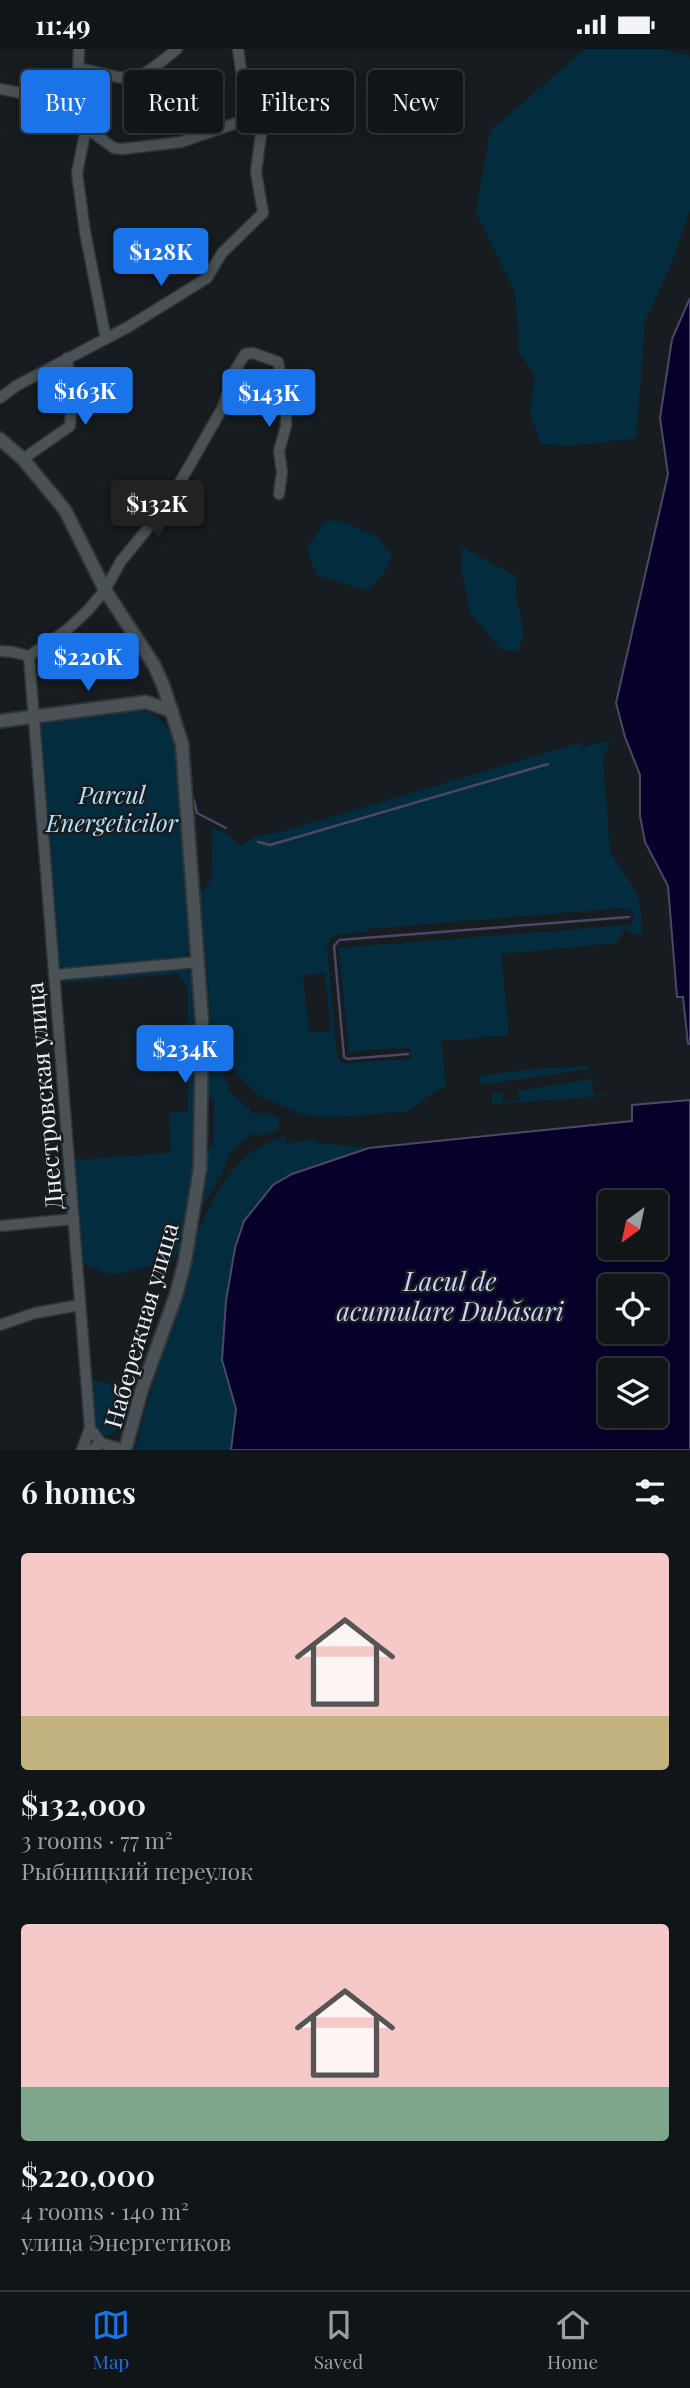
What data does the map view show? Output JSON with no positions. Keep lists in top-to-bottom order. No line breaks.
{"streets":{"street":["Днестровская улица","Набережная улица"]},"water":["Lacul de acumulare Dubăsari"],"parks":["Parcul Energeticilor"],"north":"bottom left","page":{"status":"11:49","chip":["Buy","Rent","Filters","New"],"price":["$128K","$163K","$143K","$132K","$220K","$234K"],"heading":"6 homes","list":[{"name":"$132,000","note":"3 rooms · 77 m² · Рыбницкий переулок"},{"name":"$220,000","note":"4 rooms · 140 m² · улица Энергетиков"}],"tabs":["Map","Saved","Home"]}}
